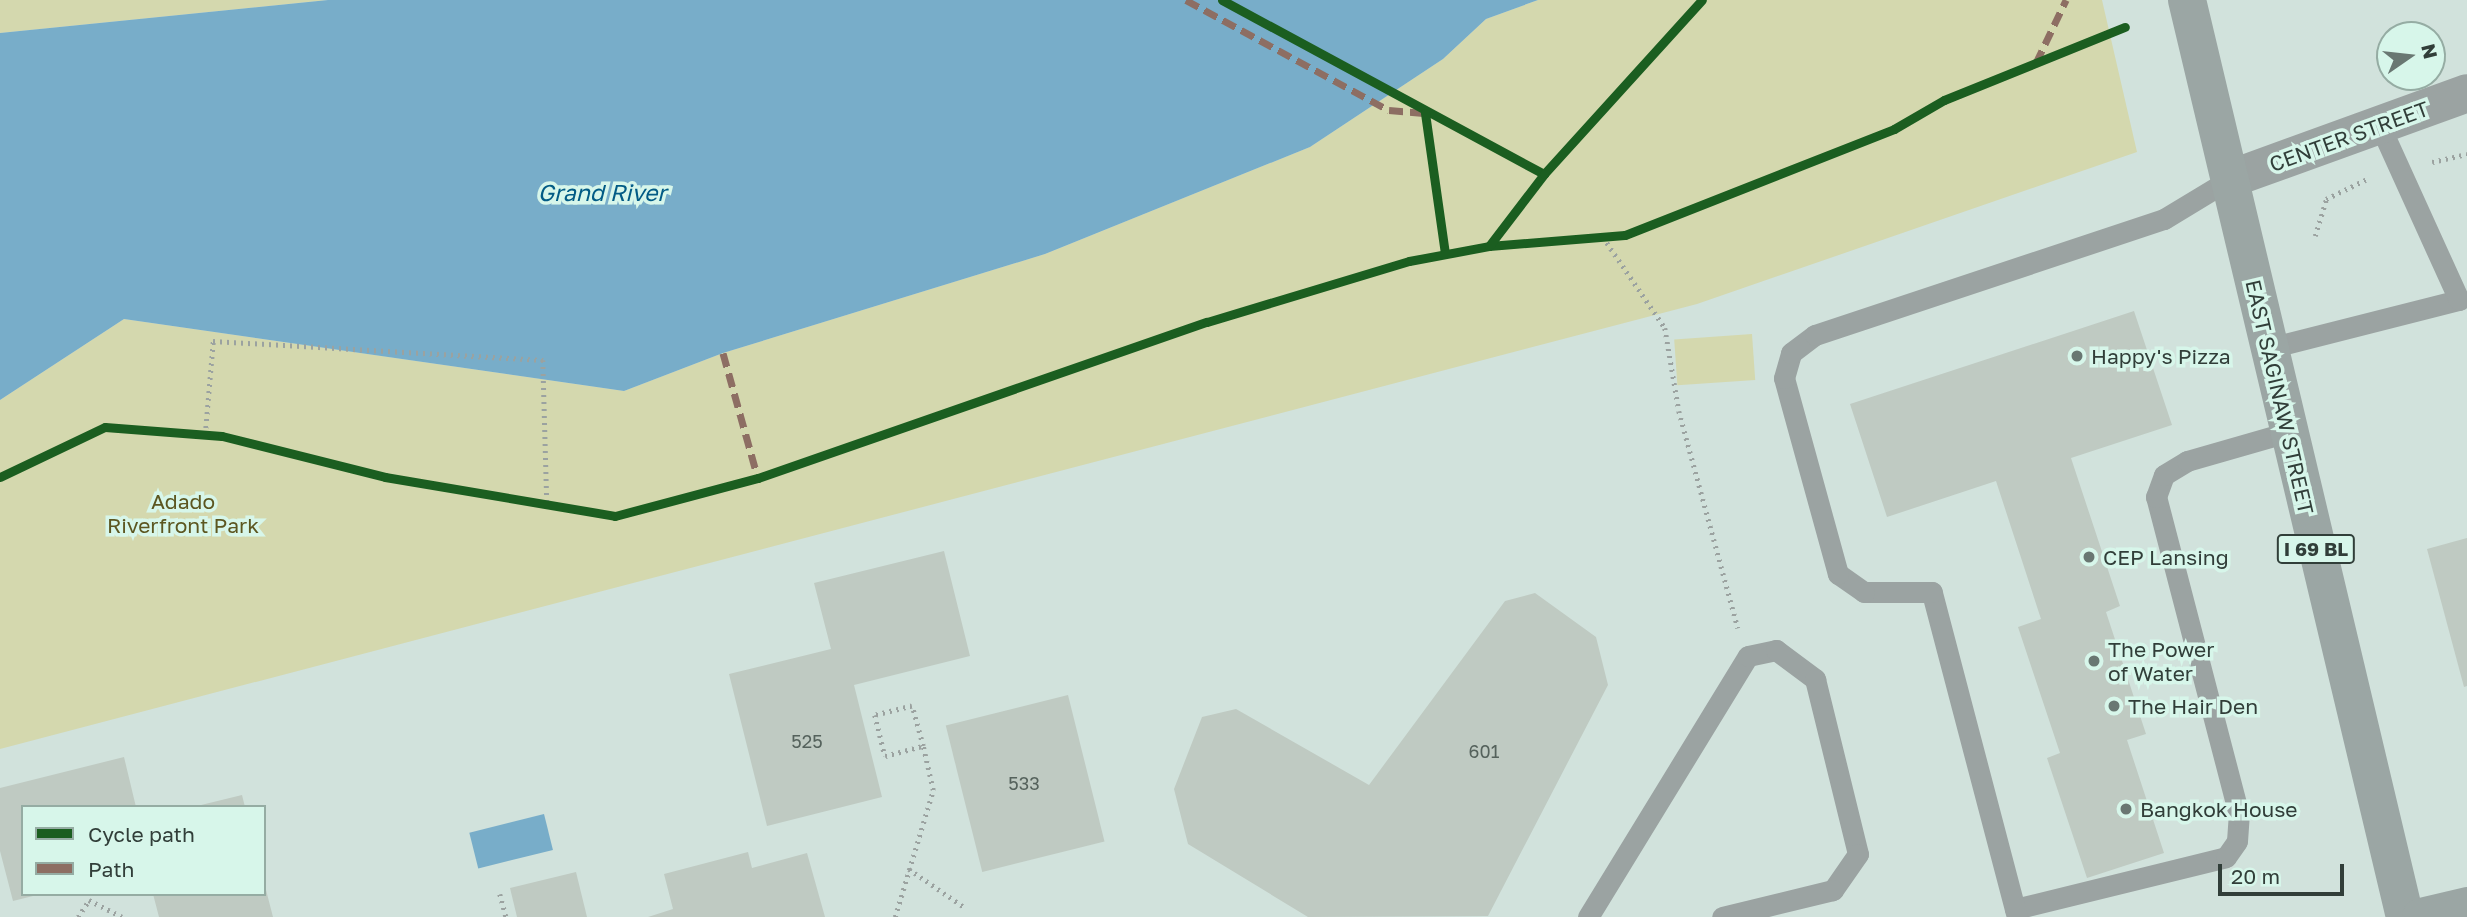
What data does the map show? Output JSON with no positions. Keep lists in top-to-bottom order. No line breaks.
{"streets":{"main road":["EAST SAGINAW STREET","I 69 BL"],"street":["CENTER STREET"]},"crossings":[["CENTER STREET","EAST SAGINAW STREET"]],"water":["Grand River"],"parks":["Adado Riverfront Park"],"places":["Happy's Pizza","CEP Lansing","The Power of Water","The Hair Den","Bangkok House"],"house_numbers":["525","601","533"],"legend":["Cycle path","Path"],"scale_bar":"20 m","north":"right"}
